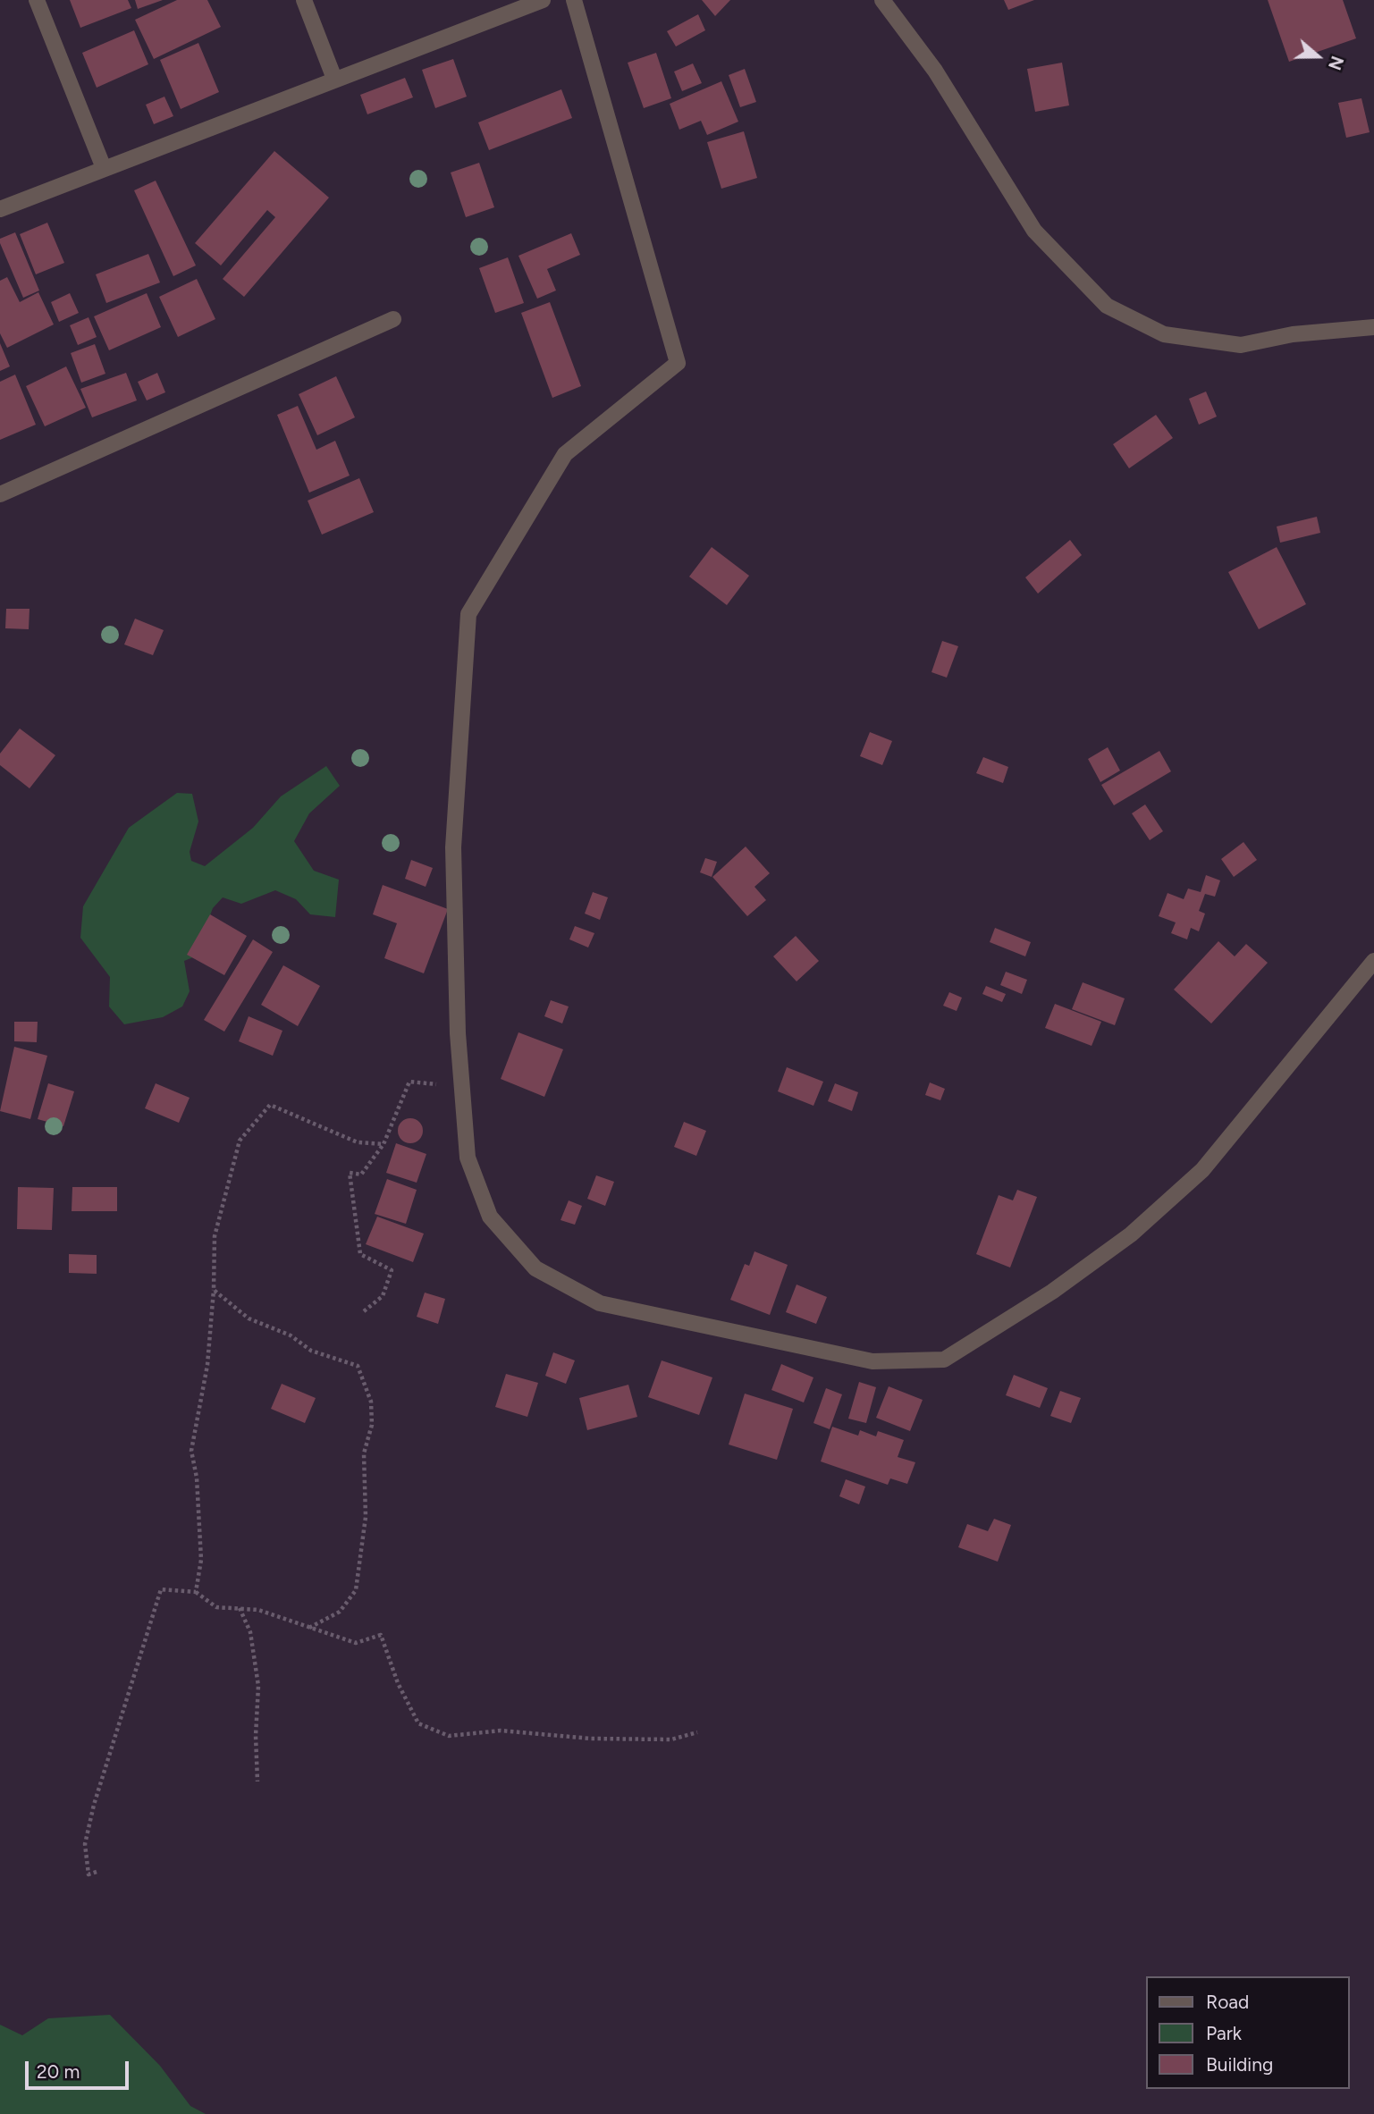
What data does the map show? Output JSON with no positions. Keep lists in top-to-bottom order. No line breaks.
{"legend":["Road","Park","Building"],"scale_bar":"20 m","north":"right"}
